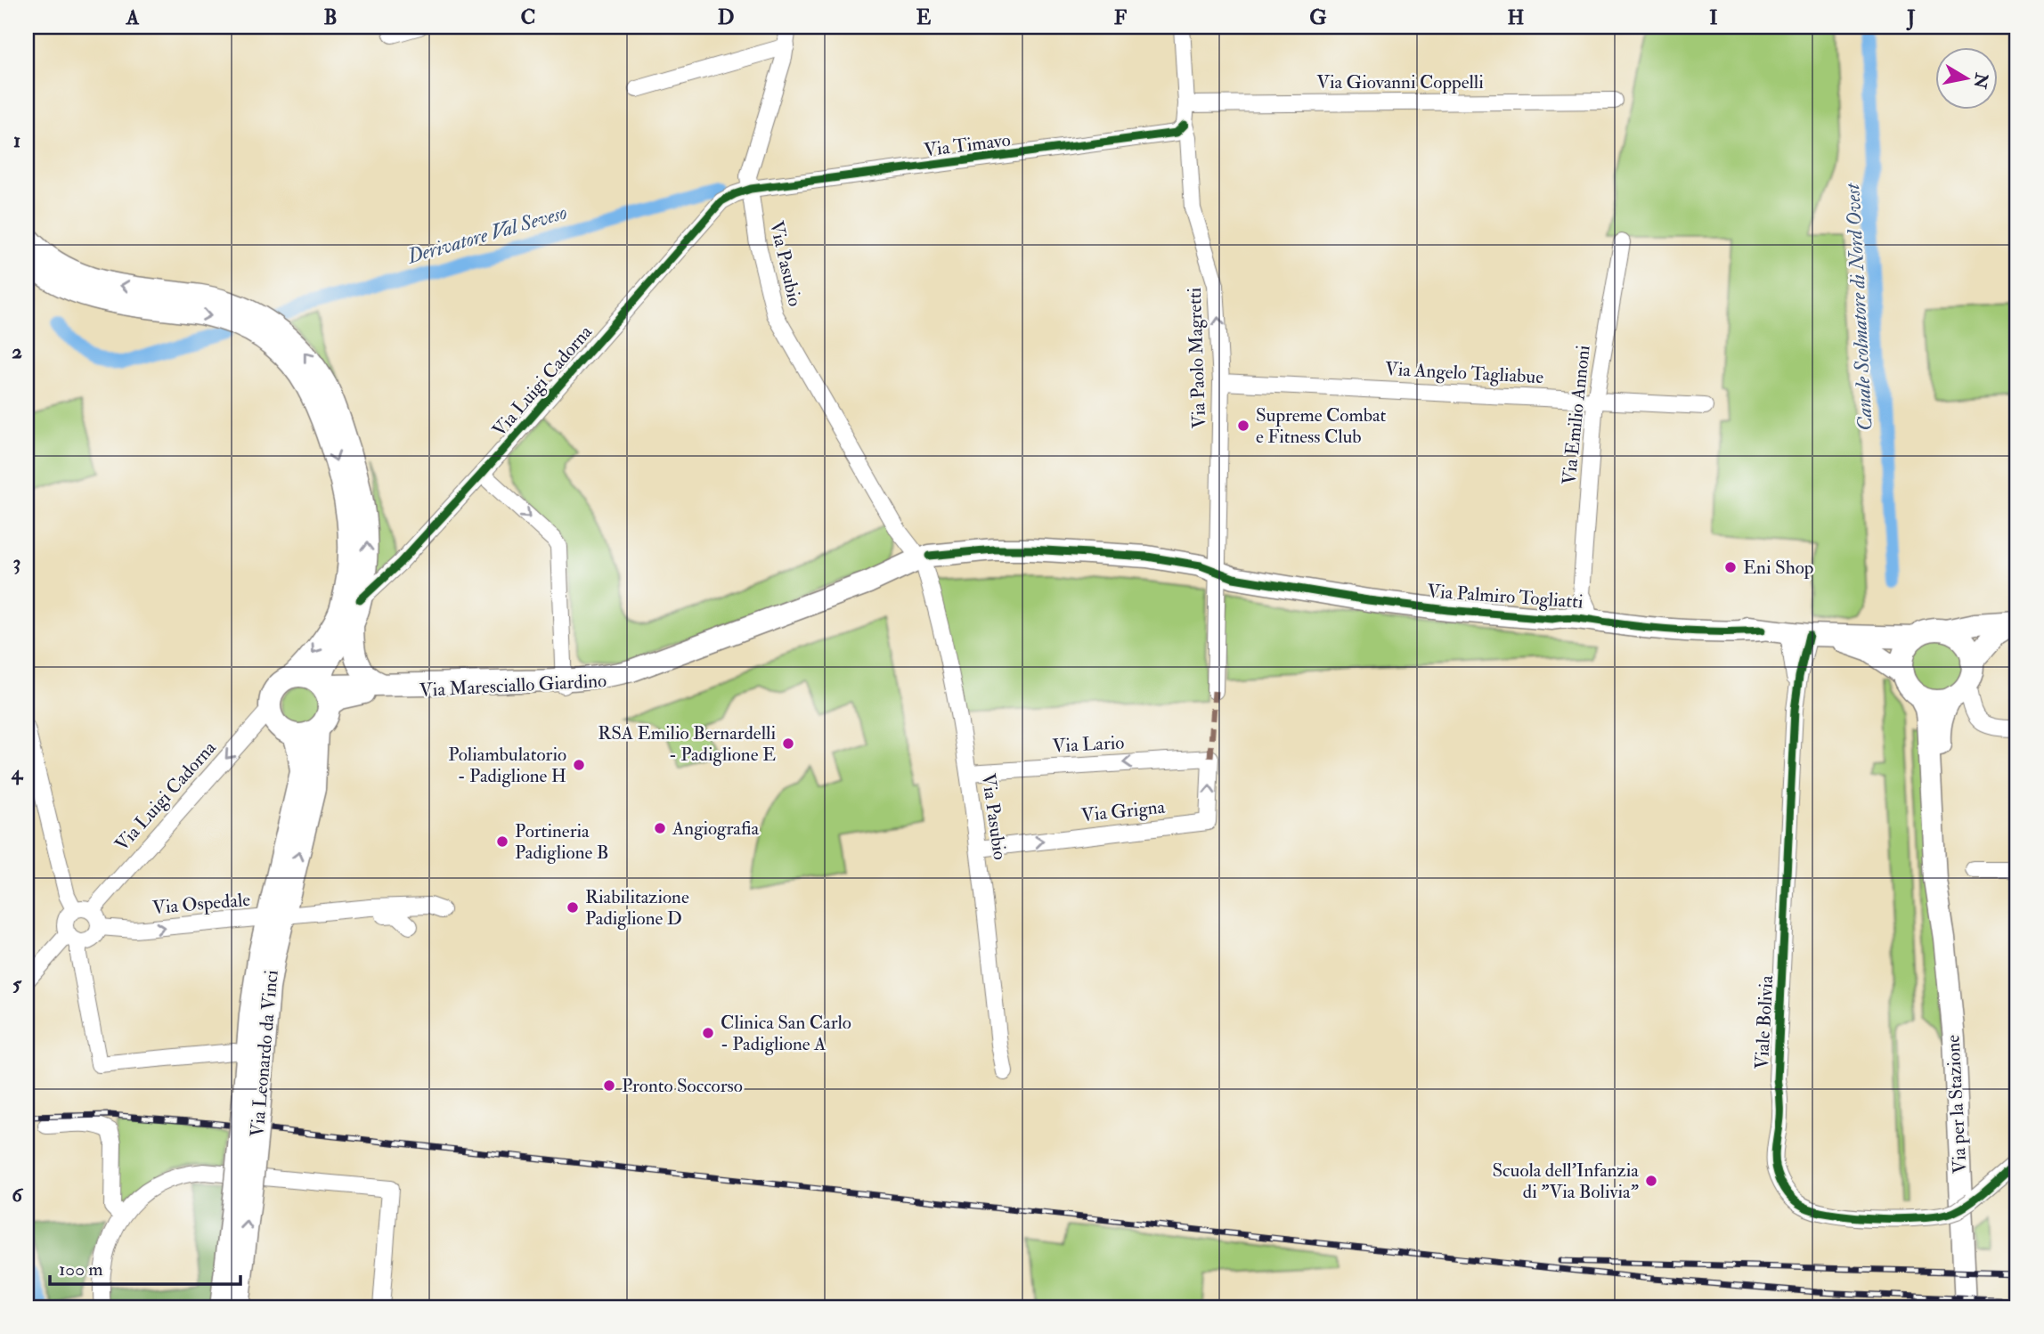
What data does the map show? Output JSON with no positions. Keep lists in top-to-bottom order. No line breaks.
{"streets":{"street":["Via Giovanni Coppelli","Via Timavo","Via Pasubio","Via Paolo Magretti","Via Angelo Tagliabue","Via Luigi Cadorna","Via Emilio Annoni","Via Palmiro Togliatti","Via Maresciallo Giardino","Via Lario","Via Grigna","Via Ospedale","Viale Bolivia","Via Leonardo da Vinci","Via per la Stazione"]},"crossings":[["Via Giovanni Coppelli","Via Paolo Magretti"],["Via Timavo","Via Pasubio"],["Via Timavo","Via Paolo Magretti"],["Via Timavo","Via Luigi Cadorna"],["Via Pasubio","Via Luigi Cadorna"],["Via Pasubio","Via Palmiro Togliatti"],["Via Pasubio","Via Maresciallo Giardino"],["Via Pasubio","Via Lario"],["Via Pasubio","Via Grigna"],["Via Paolo Magretti","Via Angelo Tagliabue"],["Via Paolo Magretti","Via Palmiro Togliatti"],["Via Angelo Tagliabue","Via Emilio Annoni"],["Via Luigi Cadorna","Via Maresciallo Giardino"],["Via Luigi Cadorna","Via Ospedale"],["Via Luigi Cadorna","Via Leonardo da Vinci"],["Via Emilio Annoni","Via Palmiro Togliatti"],["Via Palmiro Togliatti","Via Maresciallo Giardino"],["Via Palmiro Togliatti","Viale Bolivia"],["Via Palmiro Togliatti","Via per la Stazione"],["Via Maresciallo Giardino","Via Leonardo da Vinci"],["Via Lario","Via Grigna"],["Via Ospedale","Via Leonardo da Vinci"]],"one_way":["Via Paolo Magretti","Via Lario","Via Grigna","Via Ospedale"],"water":["Derivatore Val Seveso","Canale Scolmatore di Nord Ovest"],"places":["Supreme Combat e Fitness Club","Eni Shop","RSA Emilio Bernardelli - Padiglione E","Poliambulatorio - Padiglione H","Angiografia","Portineria Padiglione B","Riabilitazione Padiglione D","Clinica San Carlo - Padiglione A","Pronto Soccorso","Scuola dell'Infanzia di \"Via Bolivia\""],"scale_bar":"100 m","north":"right","grid":{"columns":["A","B","C","D","E","F","G","H","I","J"],"rows":["1","2","3","4","5","6"]}}
